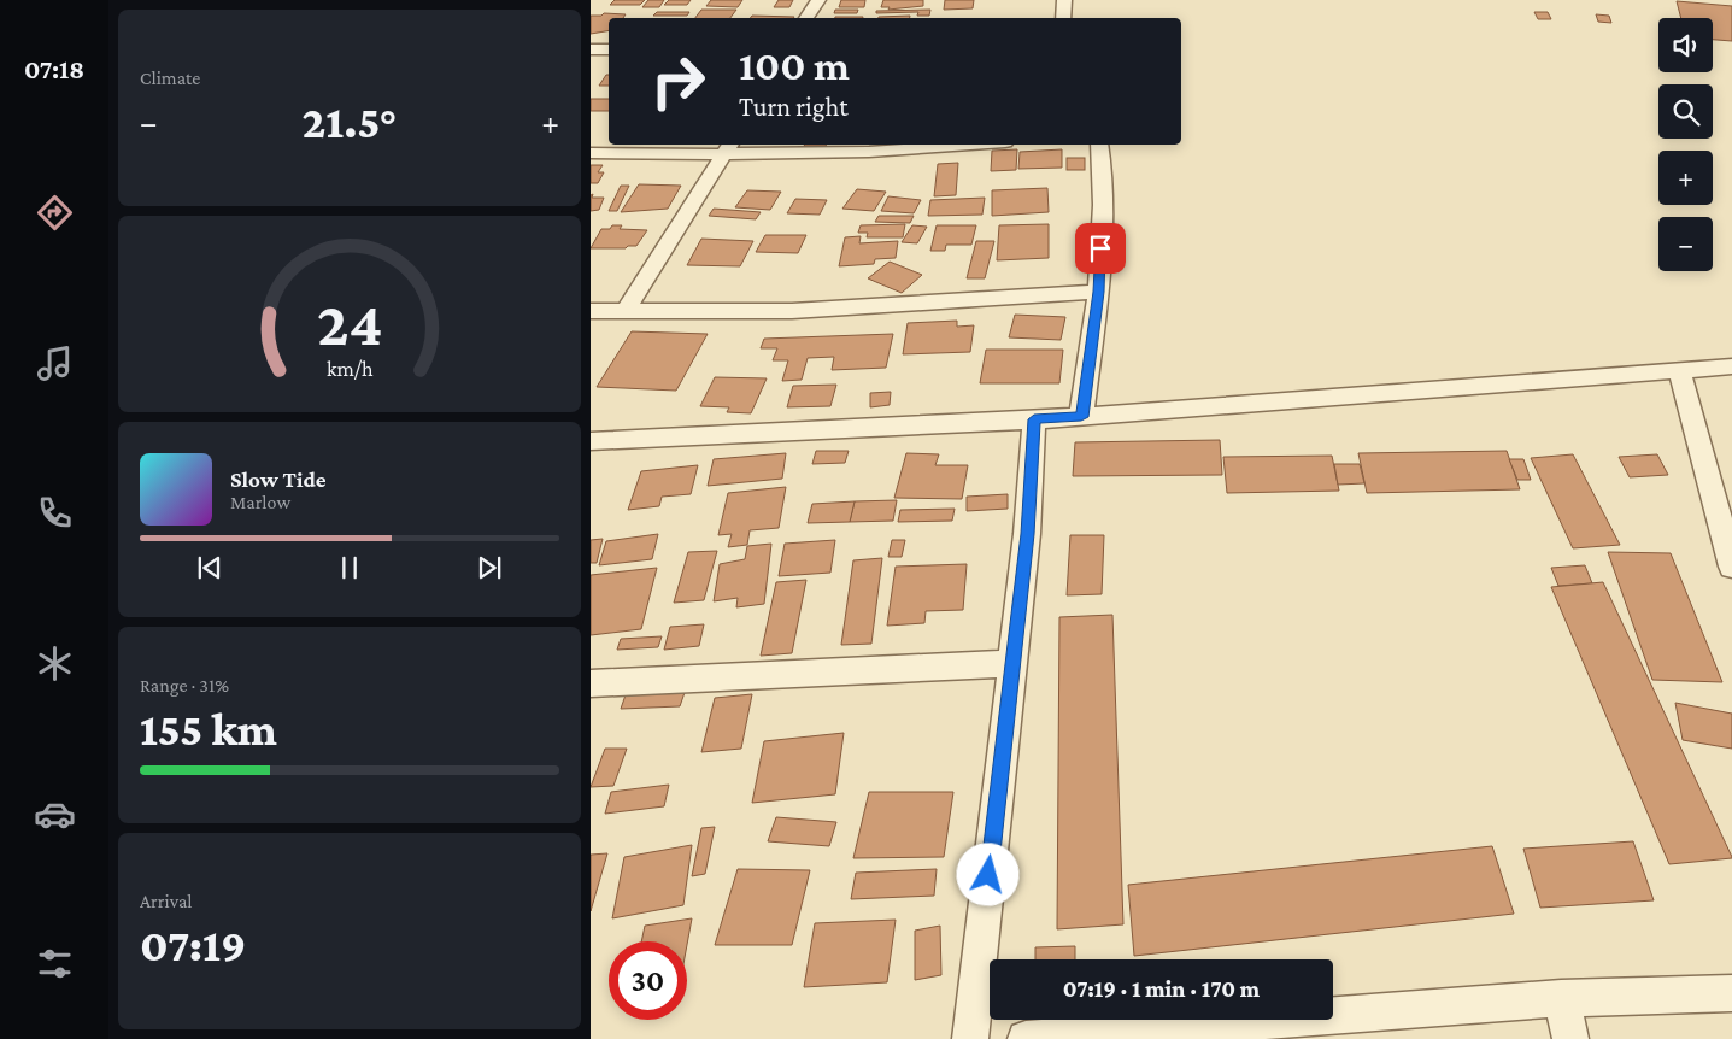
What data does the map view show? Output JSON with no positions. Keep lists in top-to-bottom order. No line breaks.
{"page":{"tabs":"07:18","tile":["Climate",["Range · 31%","155 km"],["Arrival","07:19"]],"map_buttons":["+","−"],"turn":["100 m","Turn right"],"heat":["−","21.5°","+"],"song":["Slow Tide","Marlow"],"limit":"30","trip":"07:19 · 1 min · 170 m","gauge":["24","km/h"]}}
